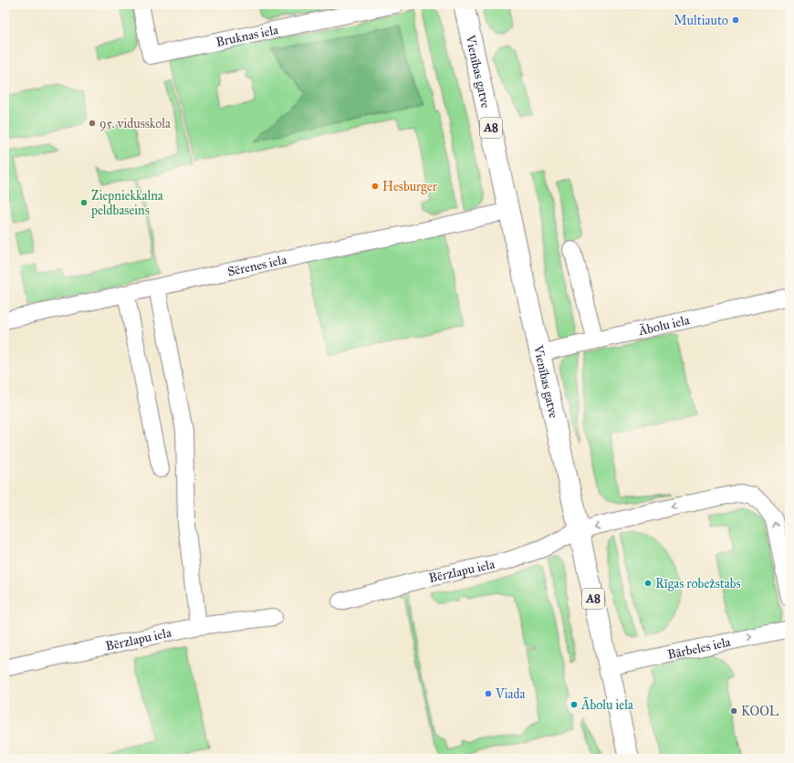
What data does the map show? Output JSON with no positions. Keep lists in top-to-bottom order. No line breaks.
{"streets":{"highway":["Vienības gatve","A8"],"street":["Bruknas iela","Sērenes iela","Ābolu iela","Bērzlapu iela","Bārbeles iela"]},"crossings":[["Vienības gatve","Sērenes iela"],["Vienības gatve","Ābolu iela"],["Vienības gatve","Bērzlapu iela"],["Vienības gatve","Bārbeles iela"]],"one_way":["Bārbeles iela"],"places":["Multiauto","95. vidusskola","Hesburger","Ziepniekkalna peldbaseins","Rīgas robežstabs","Viada","Ābolu iela","KOOL"]}
